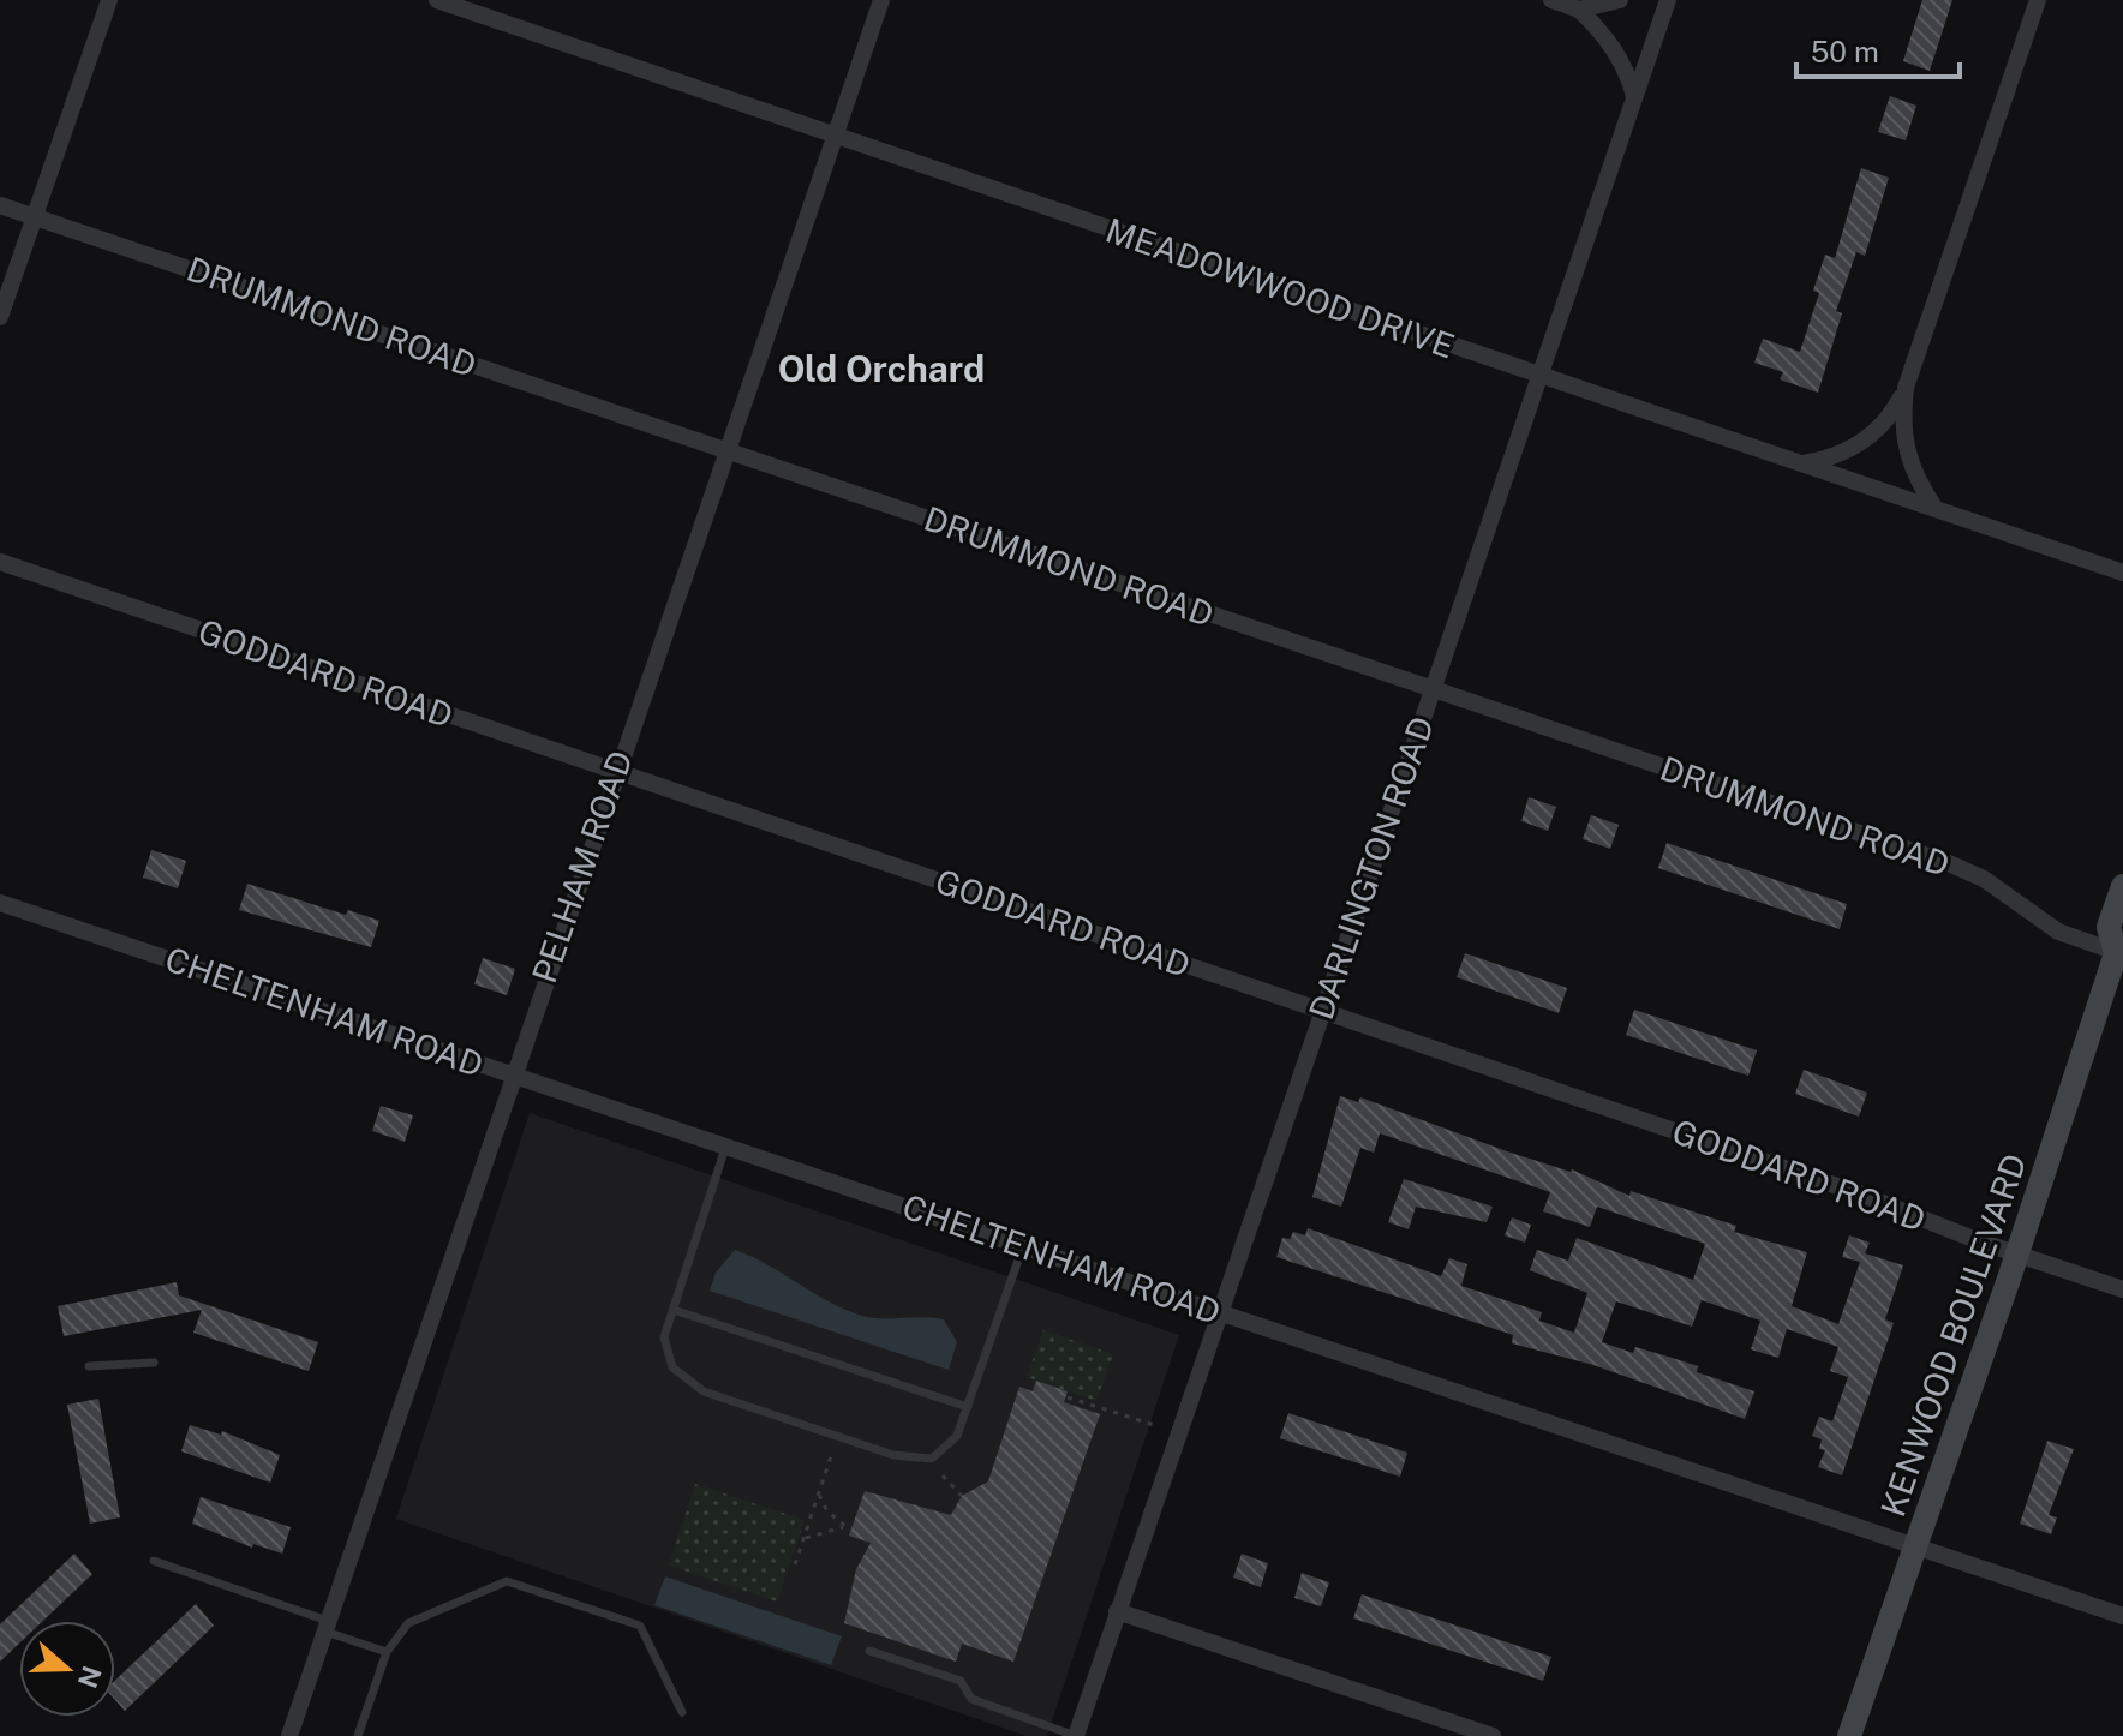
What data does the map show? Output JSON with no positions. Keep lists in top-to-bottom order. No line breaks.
{"streets":{"street":["MEADOWWOOD DRIVE","DRUMMOND ROAD","GODDARD ROAD","PELHAM ROAD","DARLINGTON ROAD","CHELTENHAM ROAD","KENWOOD BOULEVARD"]},"crossings":[["MEADOWWOOD DRIVE","PELHAM ROAD"],["MEADOWWOOD DRIVE","DARLINGTON ROAD"],["DRUMMOND ROAD","PELHAM ROAD"],["DRUMMOND ROAD","DARLINGTON ROAD"],["DRUMMOND ROAD","KENWOOD BOULEVARD"],["GODDARD ROAD","PELHAM ROAD"],["GODDARD ROAD","DARLINGTON ROAD"],["GODDARD ROAD","KENWOOD BOULEVARD"],["PELHAM ROAD","CHELTENHAM ROAD"],["DARLINGTON ROAD","CHELTENHAM ROAD"],["CHELTENHAM ROAD","KENWOOD BOULEVARD"]],"districts":["Old Orchard"],"scale_bar":"50 m","north":"right"}
